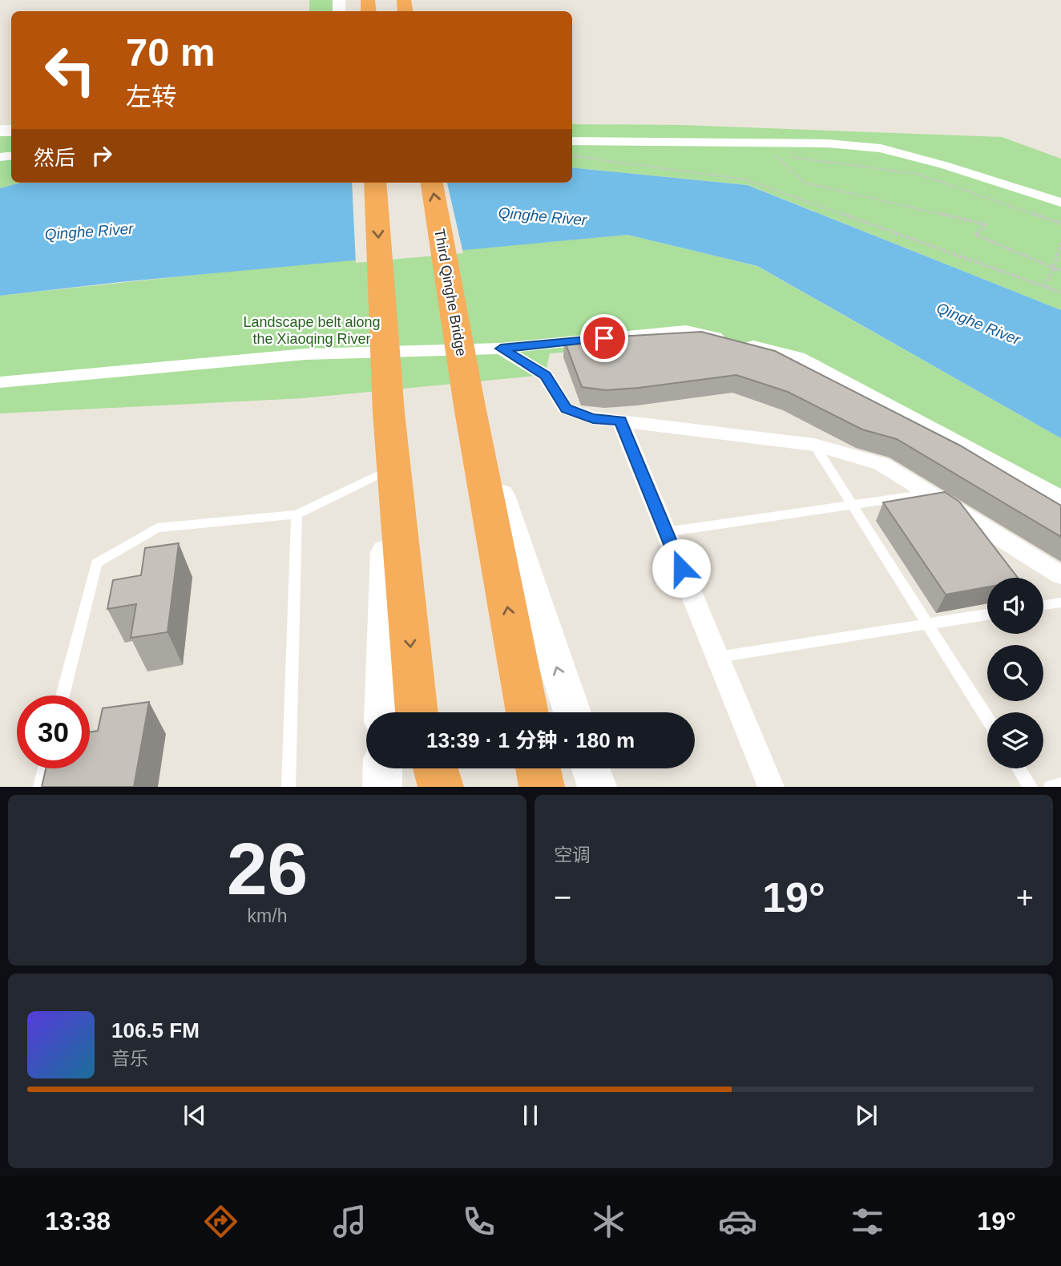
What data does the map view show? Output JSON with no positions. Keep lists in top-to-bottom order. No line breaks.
{"streets":{"highway":["Third Qinghe Bridge"]},"water":["Qinghe River"],"parks":["Landscape belt along the Xiaoqing River"],"page":{"turn":["70 m","左转"],"then":"然后","limit":"30","trip":"13:39 · 1 分钟 · 180 m","tile":[["26","km/h"],"空调"],"heat":["−","19°","+"],"song":["106.5 FM","音乐"],"tabs":["13:38","19°"]}}
